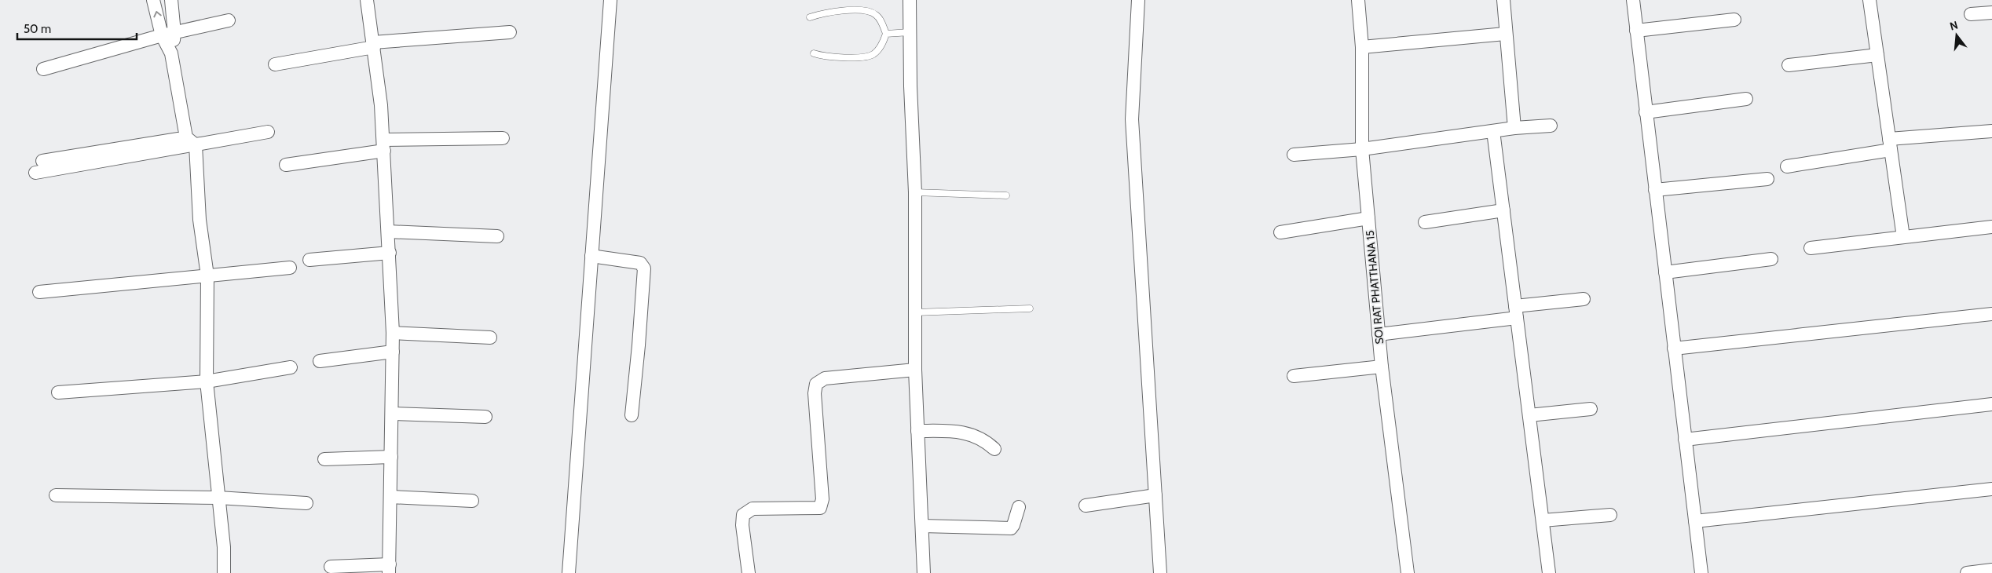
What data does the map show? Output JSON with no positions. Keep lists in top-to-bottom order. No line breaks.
{"streets":{"street":["SOI RAT PHATTHANA 15"]},"scale_bar":"50 m","north":"top"}
